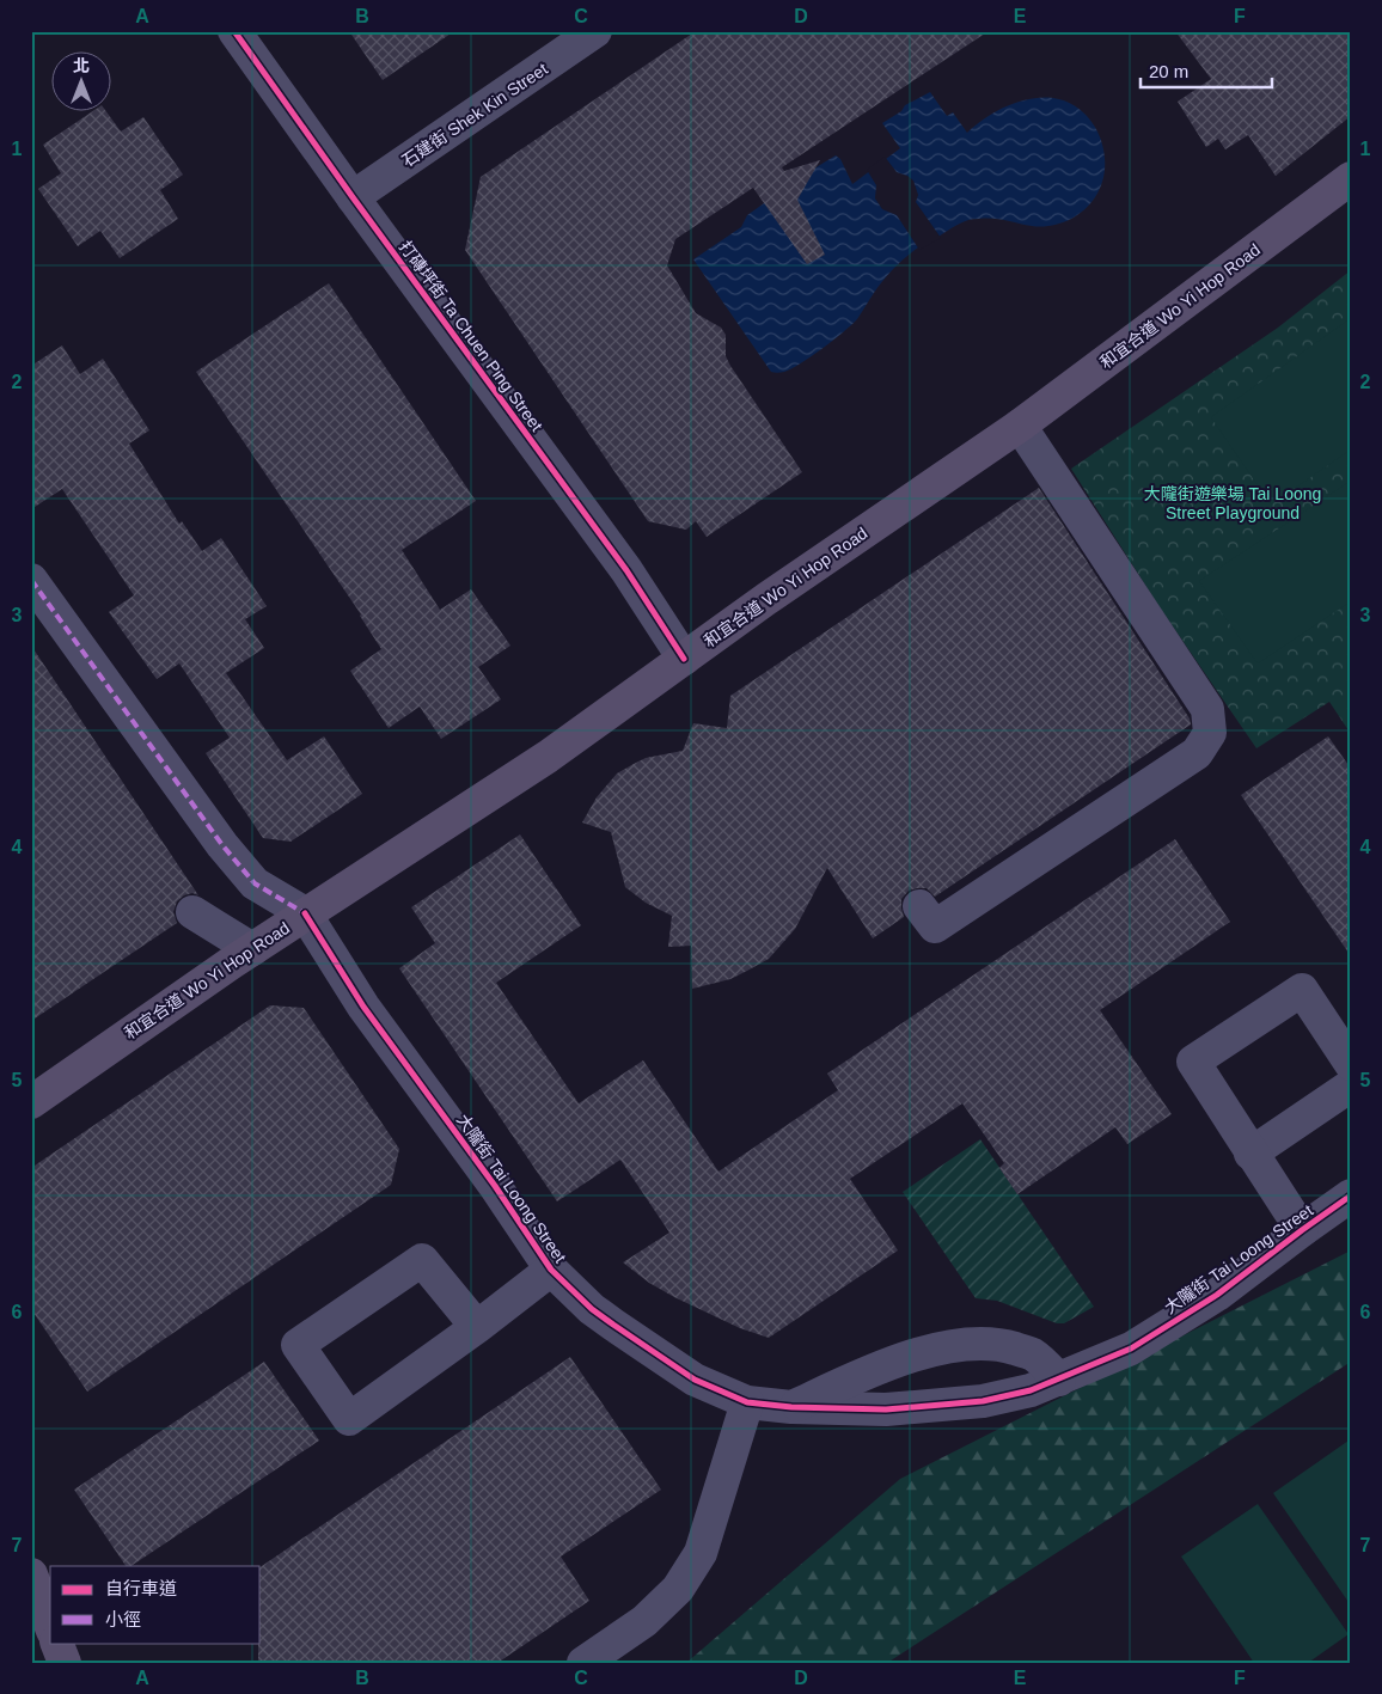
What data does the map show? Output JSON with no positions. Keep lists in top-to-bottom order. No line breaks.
{"streets":{"main road":["和宜合道 Wo Yi Hop Road"],"street":["石建街 Shek Kin Street","打磚坪街 Ta Chuen Ping Street","大隴街 Tai Loong Street"]},"crossings":[["石建街 Shek Kin Street","打磚坪街 Ta Chuen Ping Street"],["和宜合道 Wo Yi Hop Road","打磚坪街 Ta Chuen Ping Street"],["和宜合道 Wo Yi Hop Road","大隴街 Tai Loong Street"]],"parks":["大隴街遊樂場 Tai Loong Street Playground"],"legend":["自行車道","小徑"],"scale_bar":"20 m","north":"top","grid":{"columns":["A","B","C","D","E","F"],"rows":["1","2","3","4","5","6","7"]}}
